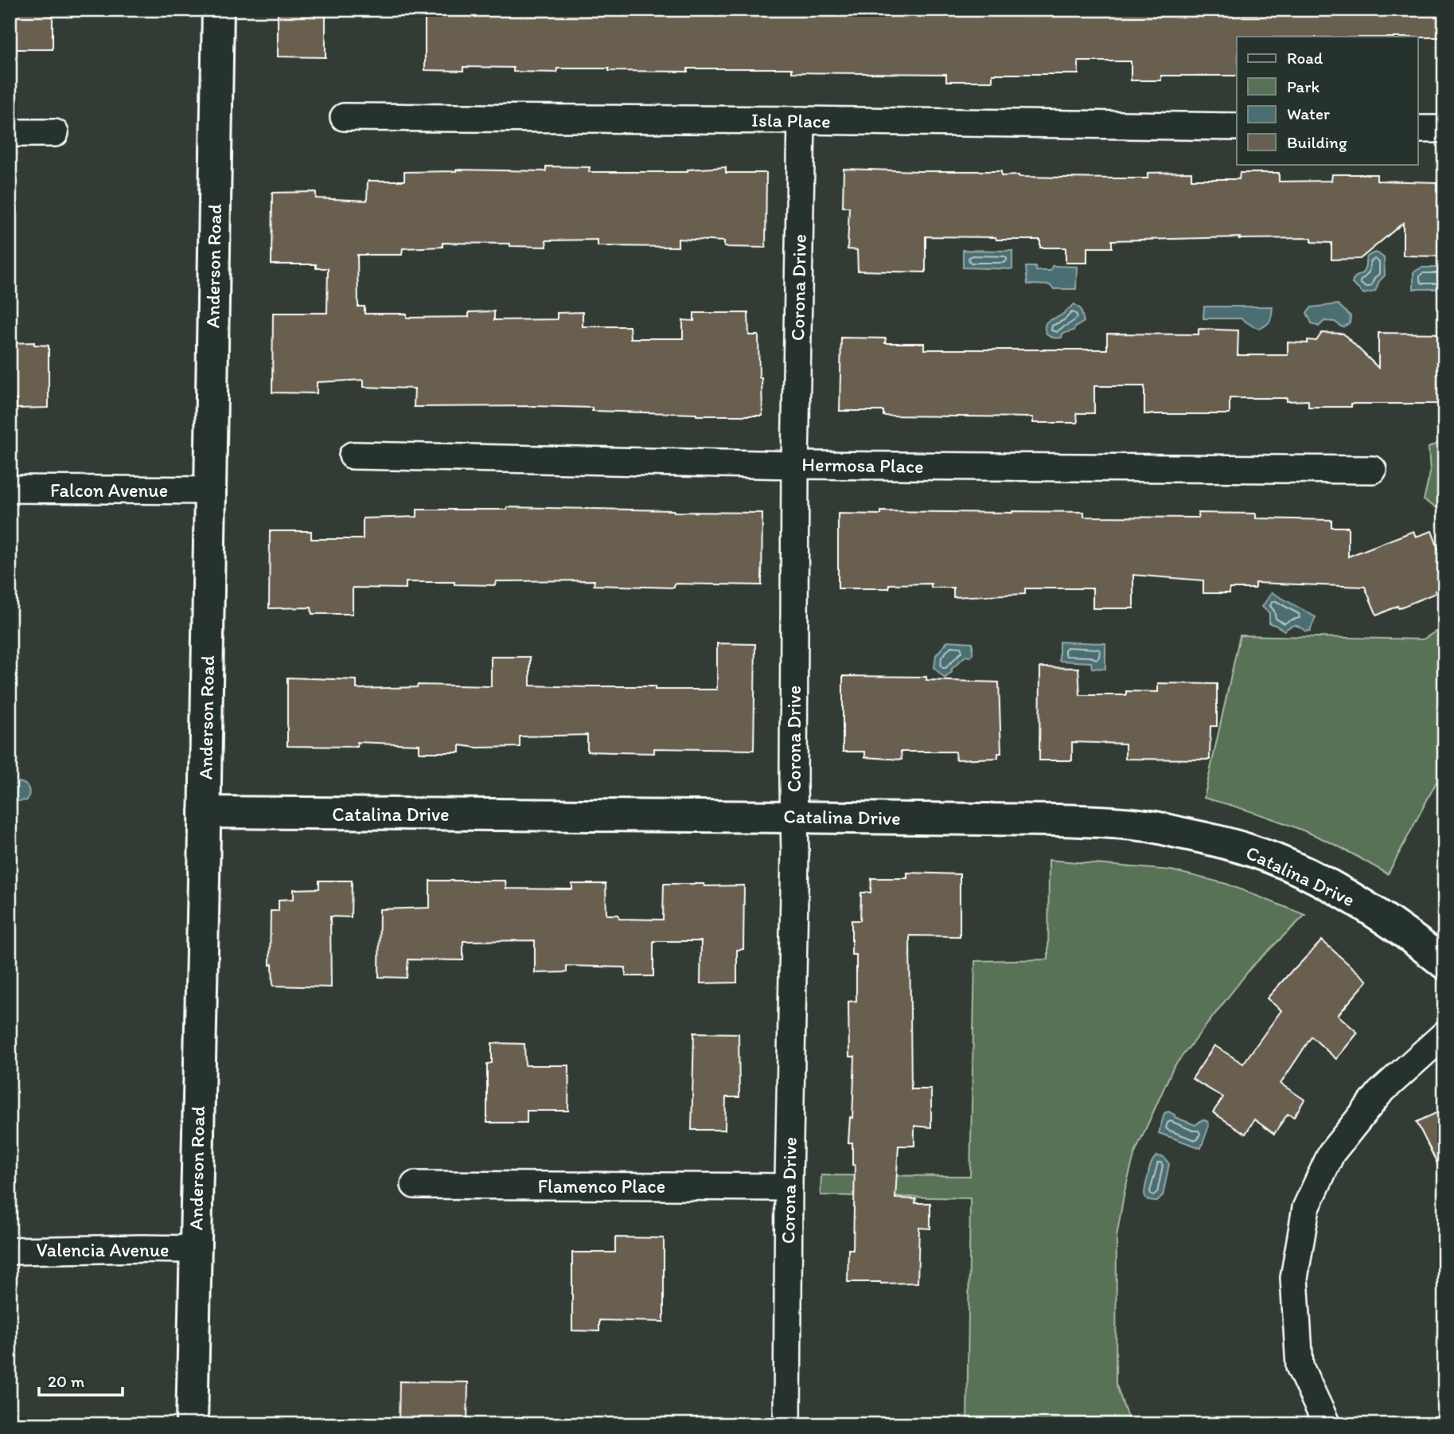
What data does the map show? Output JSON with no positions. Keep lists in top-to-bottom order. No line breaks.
{"streets":{"street":["Isla Place","Anderson Road","Corona Drive","Hermosa Place","Falcon Avenue","Catalina Drive","Flamenco Place","Valencia Avenue"]},"crossings":[["Isla Place","Corona Drive"],["Anderson Road","Falcon Avenue"],["Anderson Road","Catalina Drive"],["Anderson Road","Valencia Avenue"],["Corona Drive","Hermosa Place"],["Corona Drive","Catalina Drive"],["Corona Drive","Flamenco Place"]],"legend":["Road","Park","Water","Building"],"scale_bar":"20 m"}
